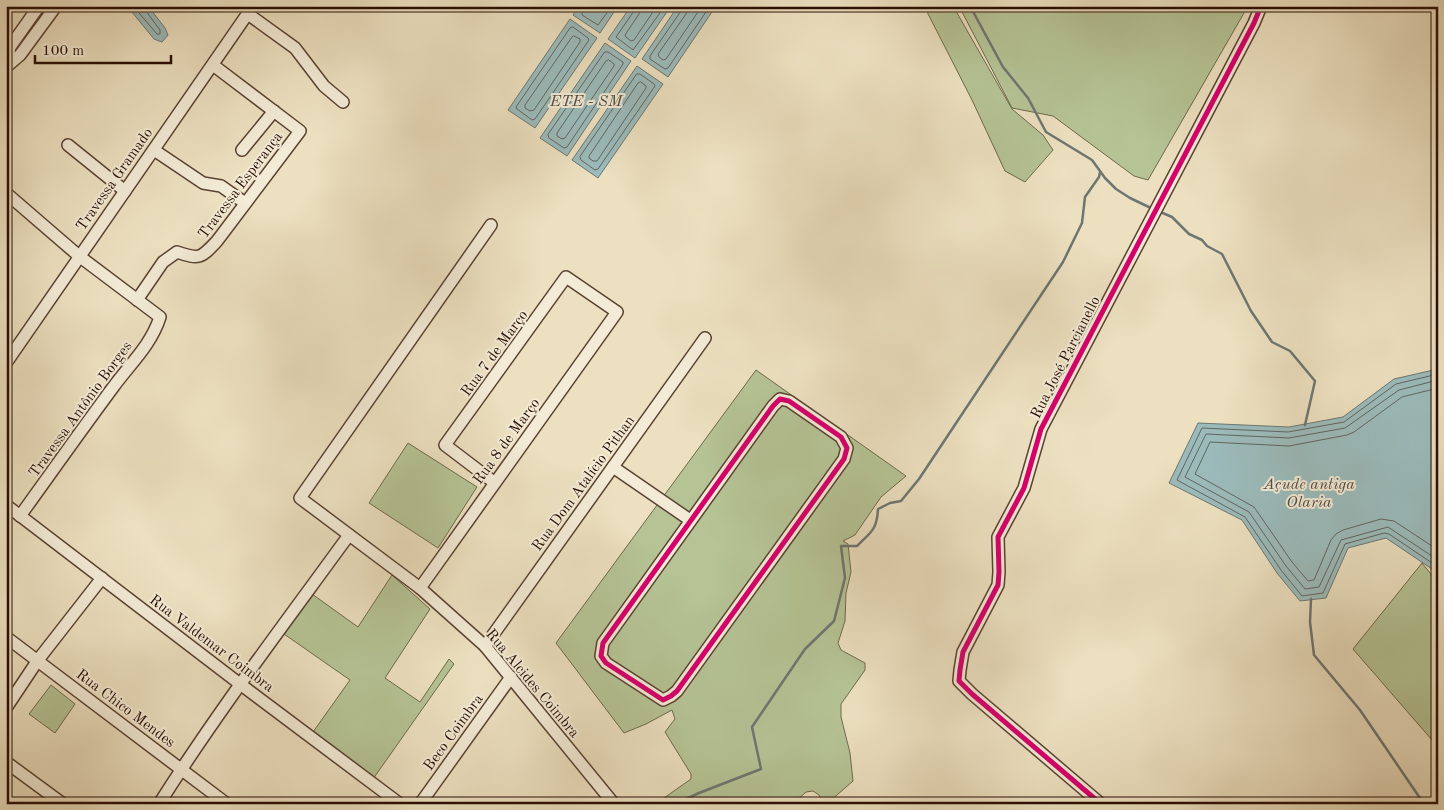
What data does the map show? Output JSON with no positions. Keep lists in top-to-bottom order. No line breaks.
{"streets":{"street":["Travessa Gramado","Travessa Esperança","Rua 7 de Março","Rua José Parcianello","Travessa Antônio Borges","Rua 8 de Março","Rua Dom Atalício Pithan","Rua Valdemar Coimbra","Rua Alcides Coimbra","Rua Chico Mendes","Beco Coimbra"]},"crossings":[["Travessa Esperança","Travessa Antônio Borges"],["Rua 7 de Março","Rua 8 de Março"],["Travessa Antônio Borges","Rua Valdemar Coimbra"],["Rua 8 de Março","Rua Alcides Coimbra"],["Rua Dom Atalício Pithan","Rua Alcides Coimbra"],["Rua Alcides Coimbra","Beco Coimbra"]],"water":["ETE - SM","Açude antiga Olaria"],"scale_bar":"100 m"}
